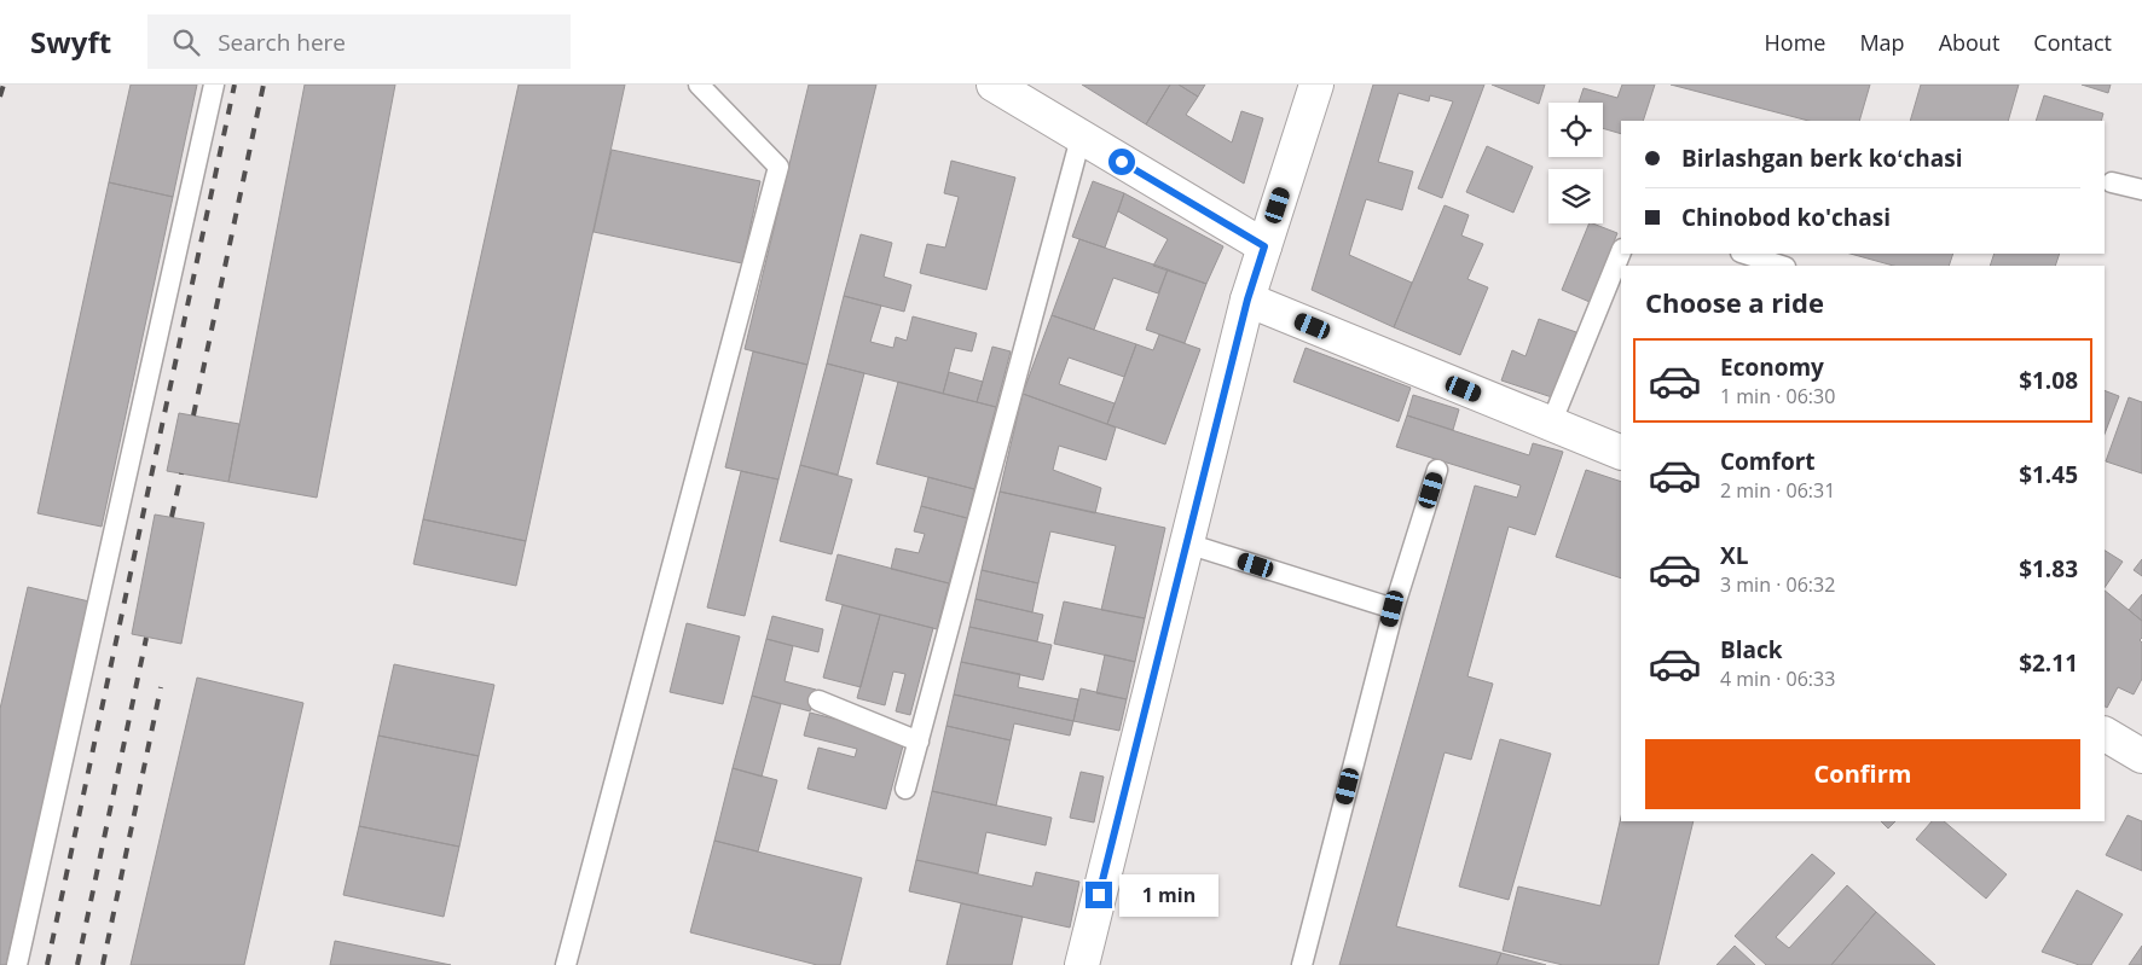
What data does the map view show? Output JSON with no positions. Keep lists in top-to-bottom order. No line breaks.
{"page":{"header":"Swyft","search":"Search here","nav":["Home","Map","About","Contact"],"banner":["Birlashgan berk koʻchasi","Chinobod ko'chasi"],"heading":"Choose a ride","list":[{"name":"Economy","note":"1 min · 06:30","value":"$1.08"},{"name":"Comfort","note":"2 min · 06:31","value":"$1.45"},{"name":"XL","note":"3 min · 06:32","value":"$1.83"},{"name":"Black","note":"4 min · 06:33","value":"$2.11"}],"buttons":"Confirm","bubble":"1 min"}}
